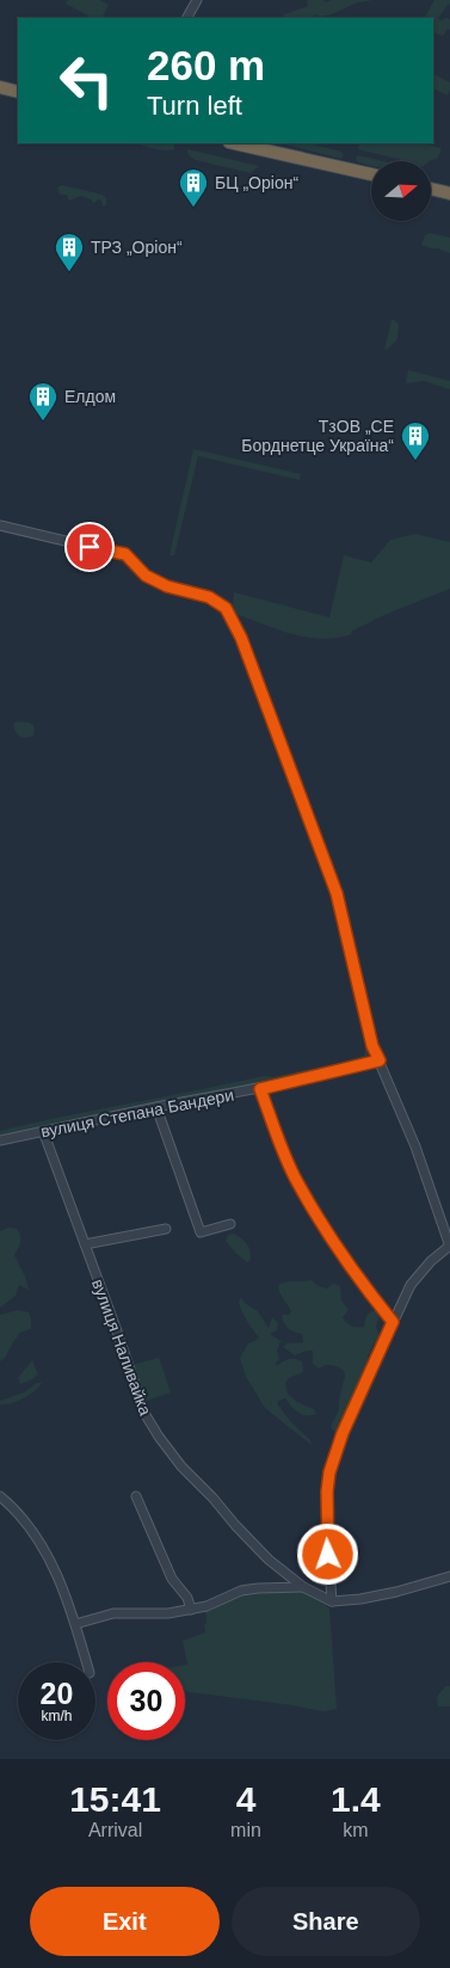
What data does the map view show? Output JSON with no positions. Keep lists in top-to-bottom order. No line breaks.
{"streets":{"street":["вулиця Степана Бандери","вулиця Наливайка"]},"crossings":[["вулиця Степана Бандери","вулиця Наливайка"]],"places":{"building":["БЦ „Оріон“","ТРЗ „Оріон“","Елдом","ТзОВ „СЕ Борднетце Україна“"]},"north":"right","page":{"turn":["260 m","Turn left"],"speed":"20 km/h","limit":"30","eta":["15:41","Arrival","4","min","1.4","km"],"buttons":["Exit","Share"]}}
